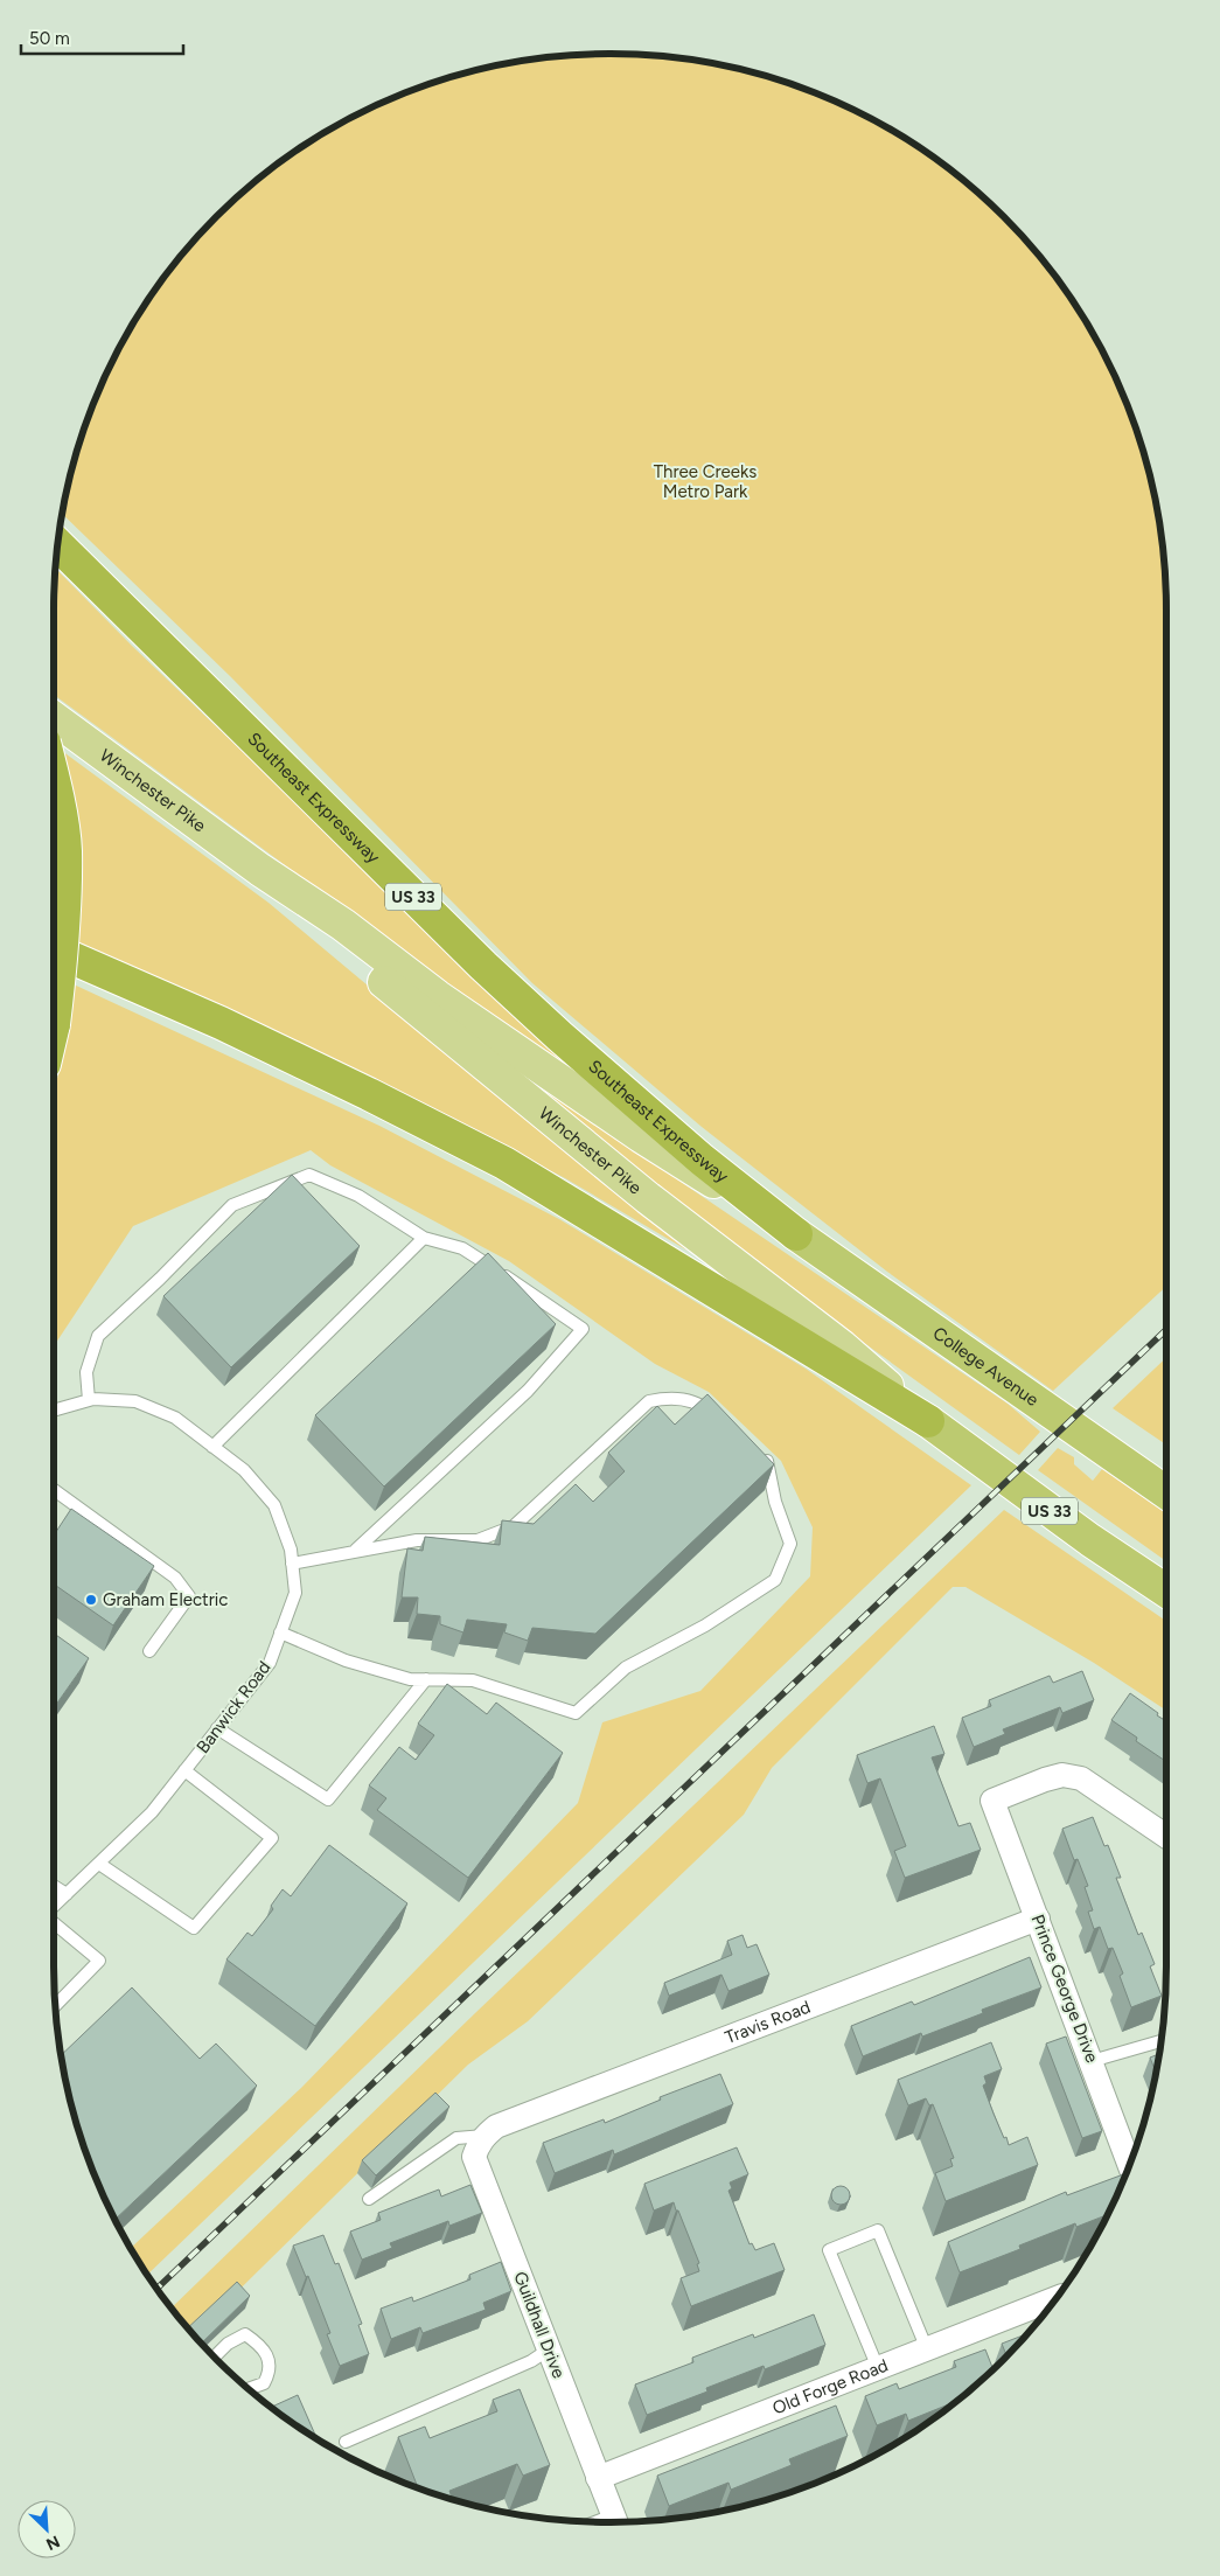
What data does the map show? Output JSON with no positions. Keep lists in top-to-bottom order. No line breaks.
{"streets":{"highway":["Southeast Expressway","US 33","College Avenue"],"main road":["Winchester Pike"],"street":["Prince George Drive","Travis Road","Guildhall Drive","Old Forge Road"],"lane":["Banwick Road"]},"crossings":[["Winchester Pike","Southeast Expressway"],["Winchester Pike","US 33"],["Winchester Pike","College Avenue"],["Southeast Expressway","College Avenue"],["Prince George Drive","Travis Road"],["Travis Road","Guildhall Drive"],["Guildhall Drive","Old Forge Road"]],"parks":["Three Creeks Metro Park"],"places":["Graham Electric"],"scale_bar":"50 m","north":"bottom right"}
